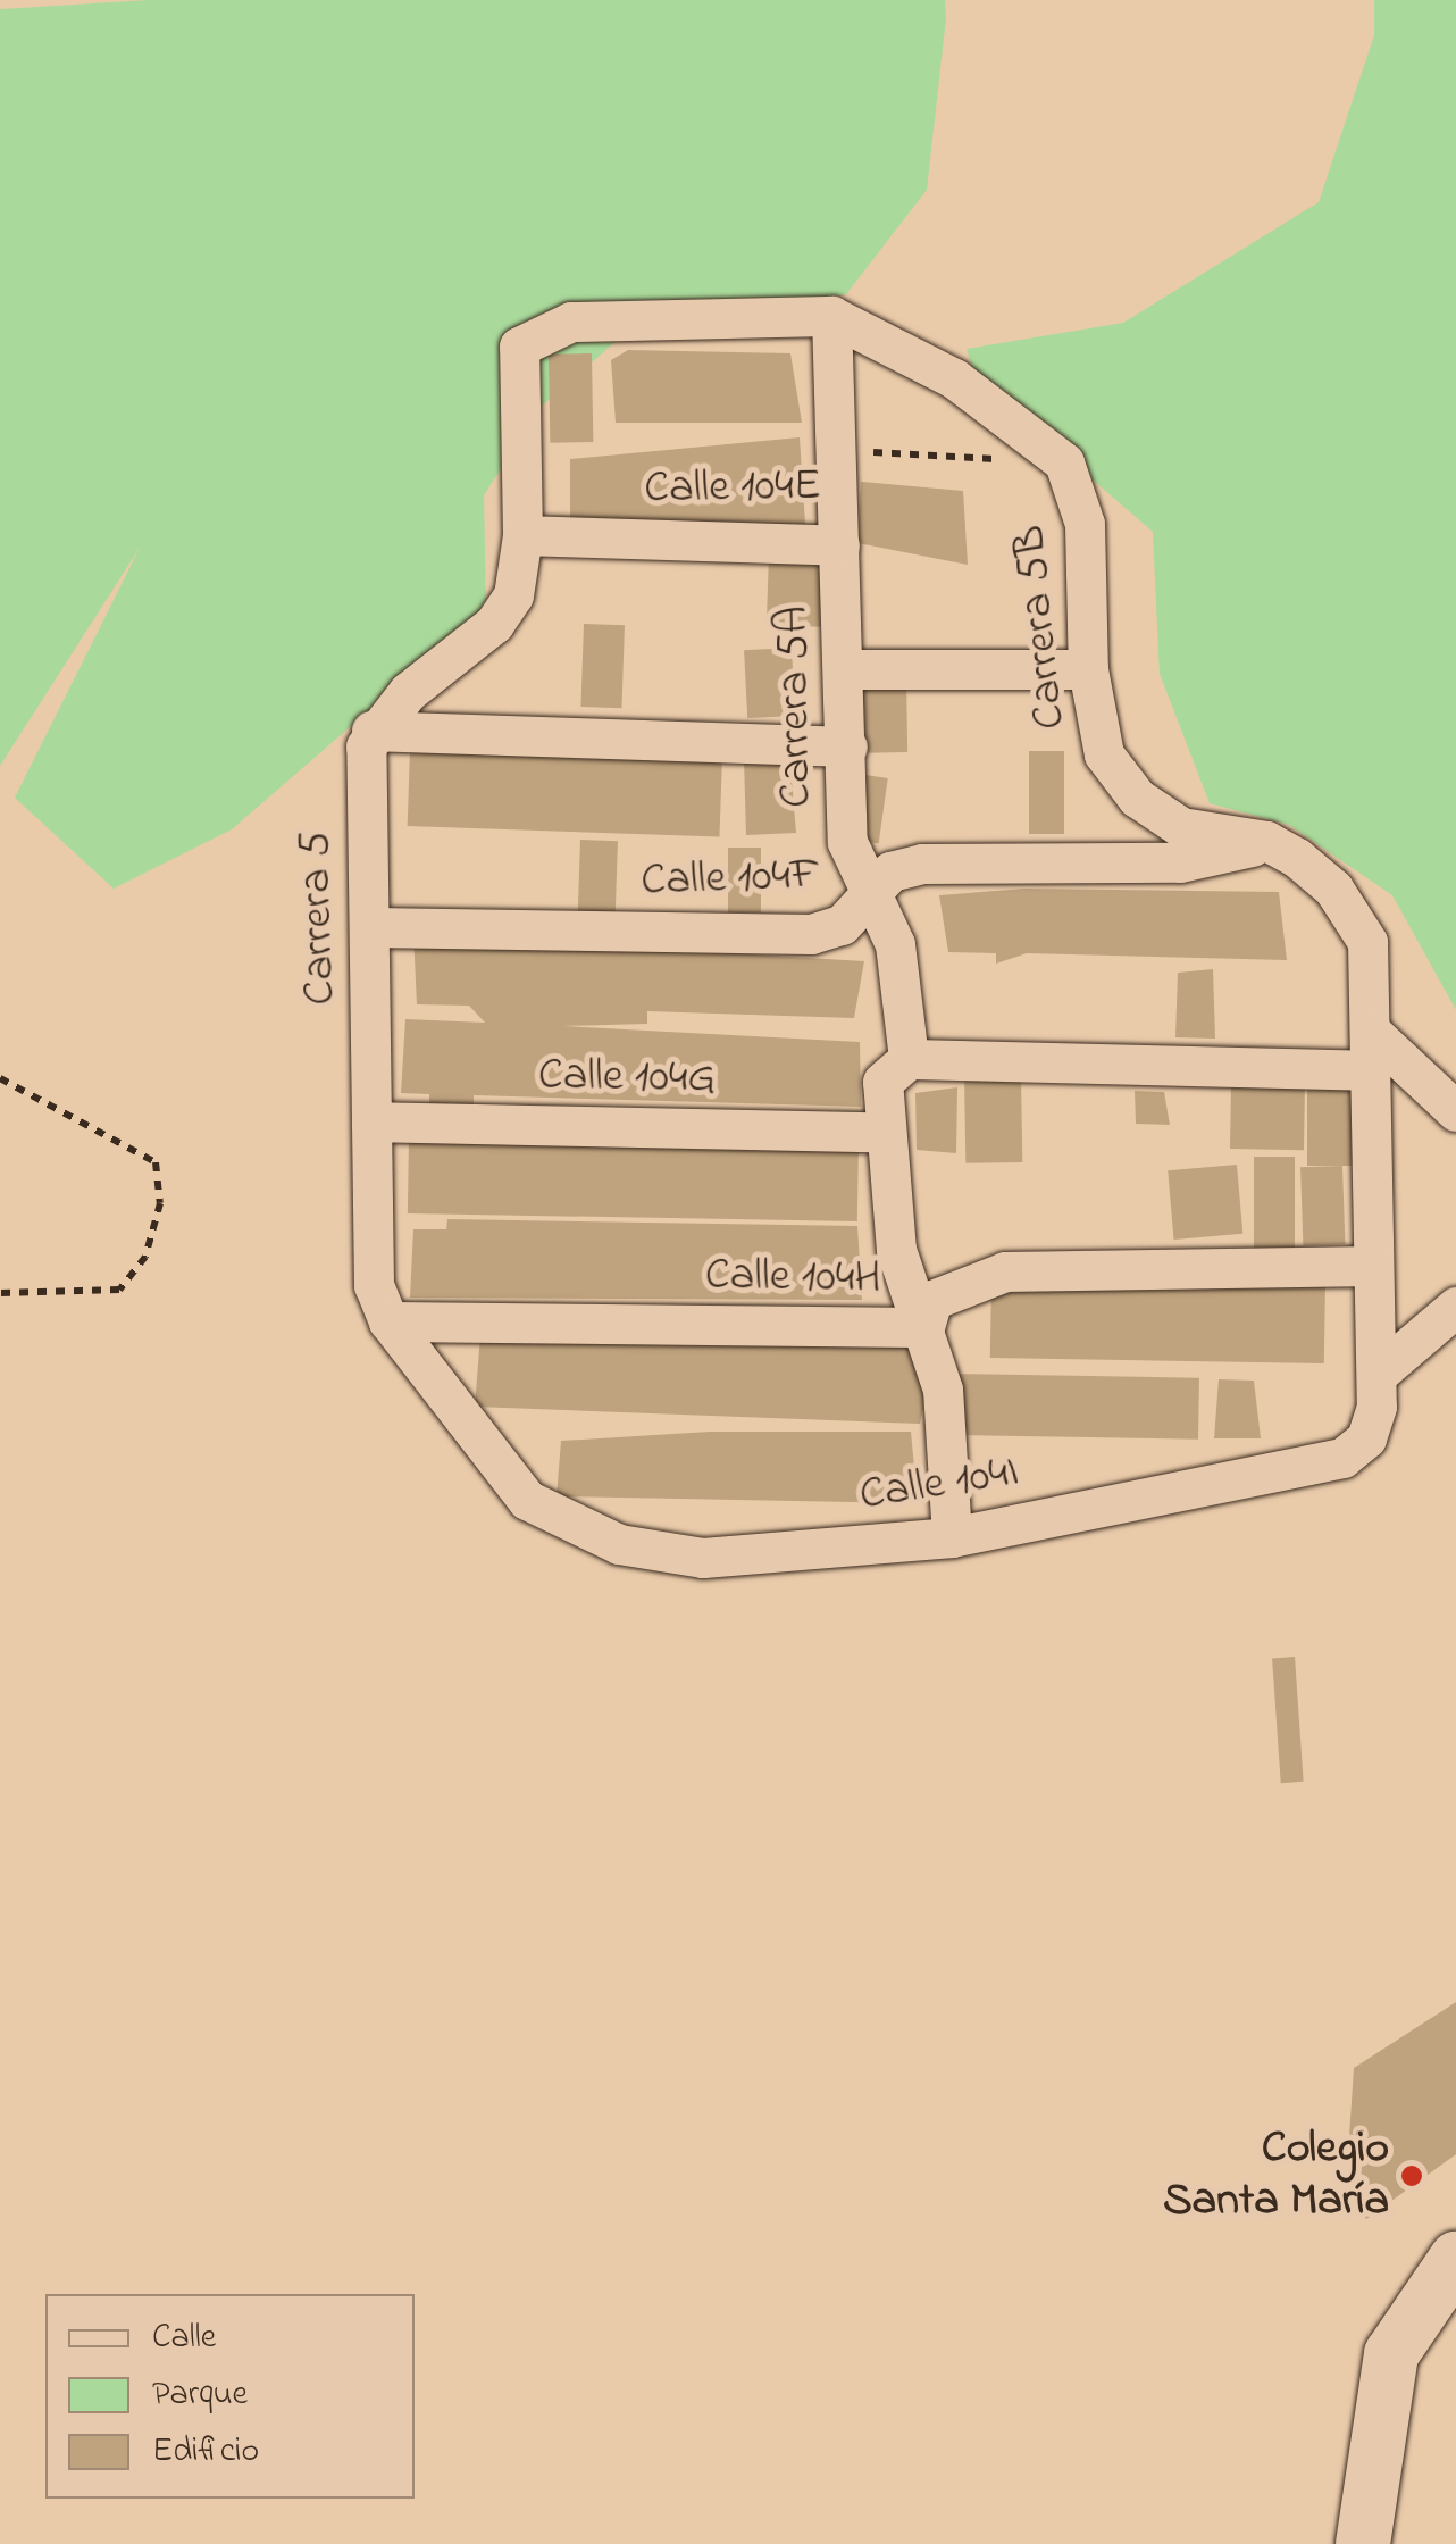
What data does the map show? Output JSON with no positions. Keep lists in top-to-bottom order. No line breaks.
{"streets":{"street":["Calle 104E","Carrera 5B","Carrera 5A","Calle 104F","Carrera 5","Calle 104G","Calle 104H","Calle 104I"]},"crossings":[["Calle 104E","Carrera 5B"],["Calle 104E","Carrera 5A"],["Carrera 5B","Calle 104F"],["Carrera 5B","Calle 104H"],["Carrera 5B","Calle 104I"],["Carrera 5A","Calle 104F"],["Carrera 5A","Calle 104G"],["Carrera 5A","Calle 104H"],["Carrera 5A","Calle 104I"],["Calle 104F","Carrera 5"],["Carrera 5","Calle 104G"],["Carrera 5","Calle 104H"],["Carrera 5","Calle 104I"]],"places":["Colegio Santa María"],"legend":["Calle","Parque","Edificio"]}
